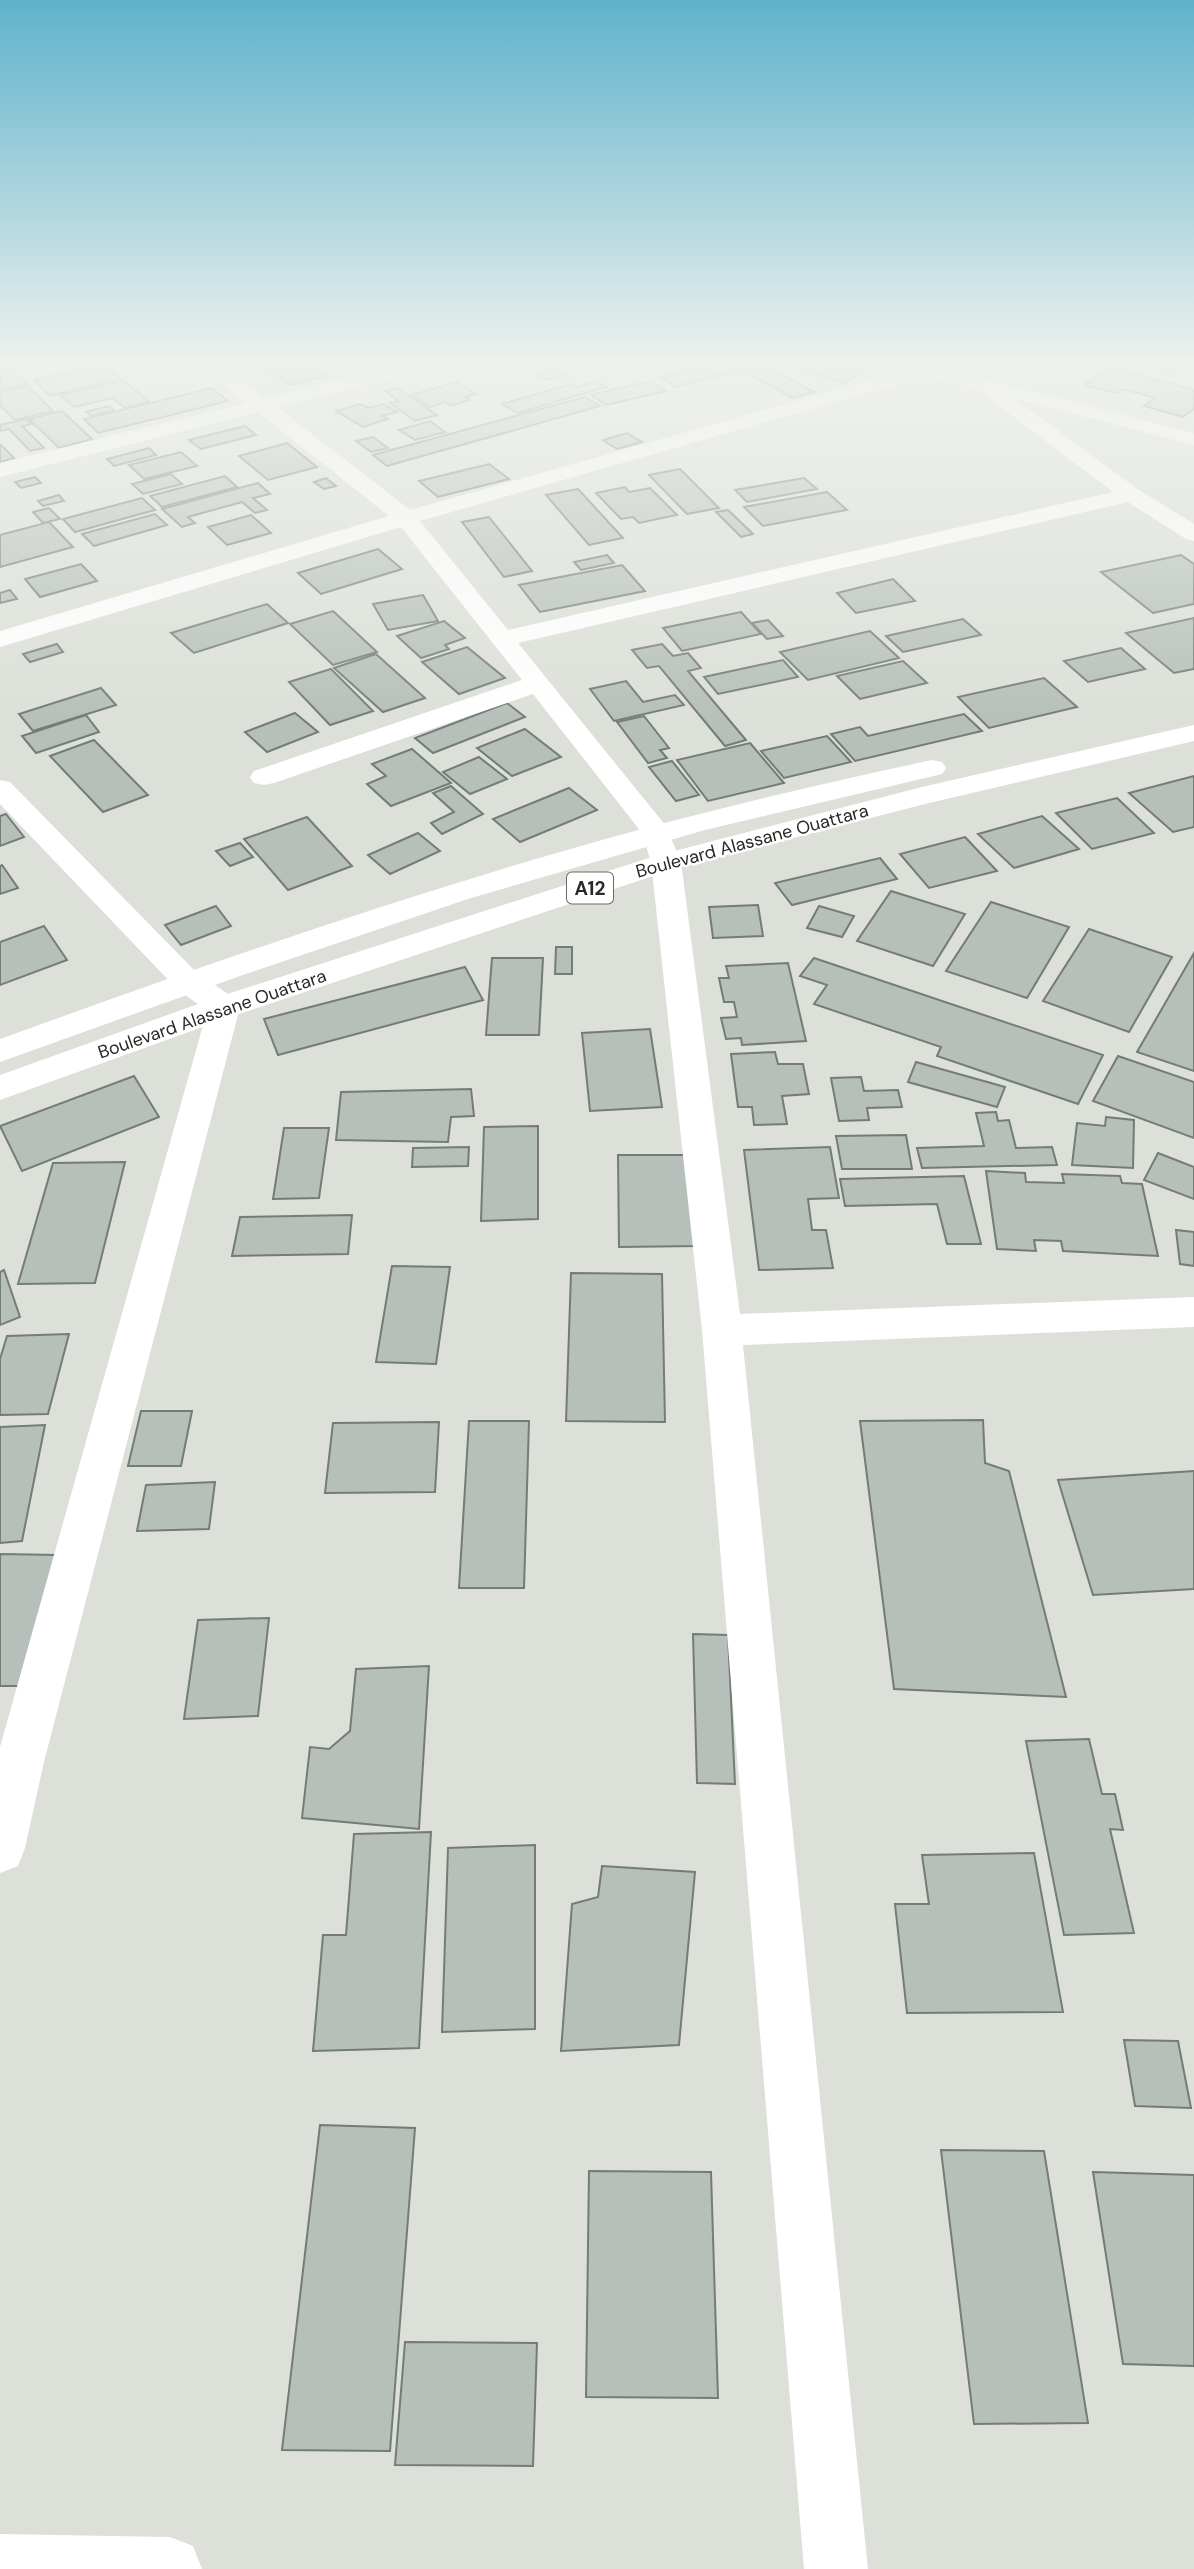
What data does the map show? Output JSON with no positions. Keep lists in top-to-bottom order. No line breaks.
{"streets":{"street":["Boulevard Alassane Ouattara","A12"]}}
